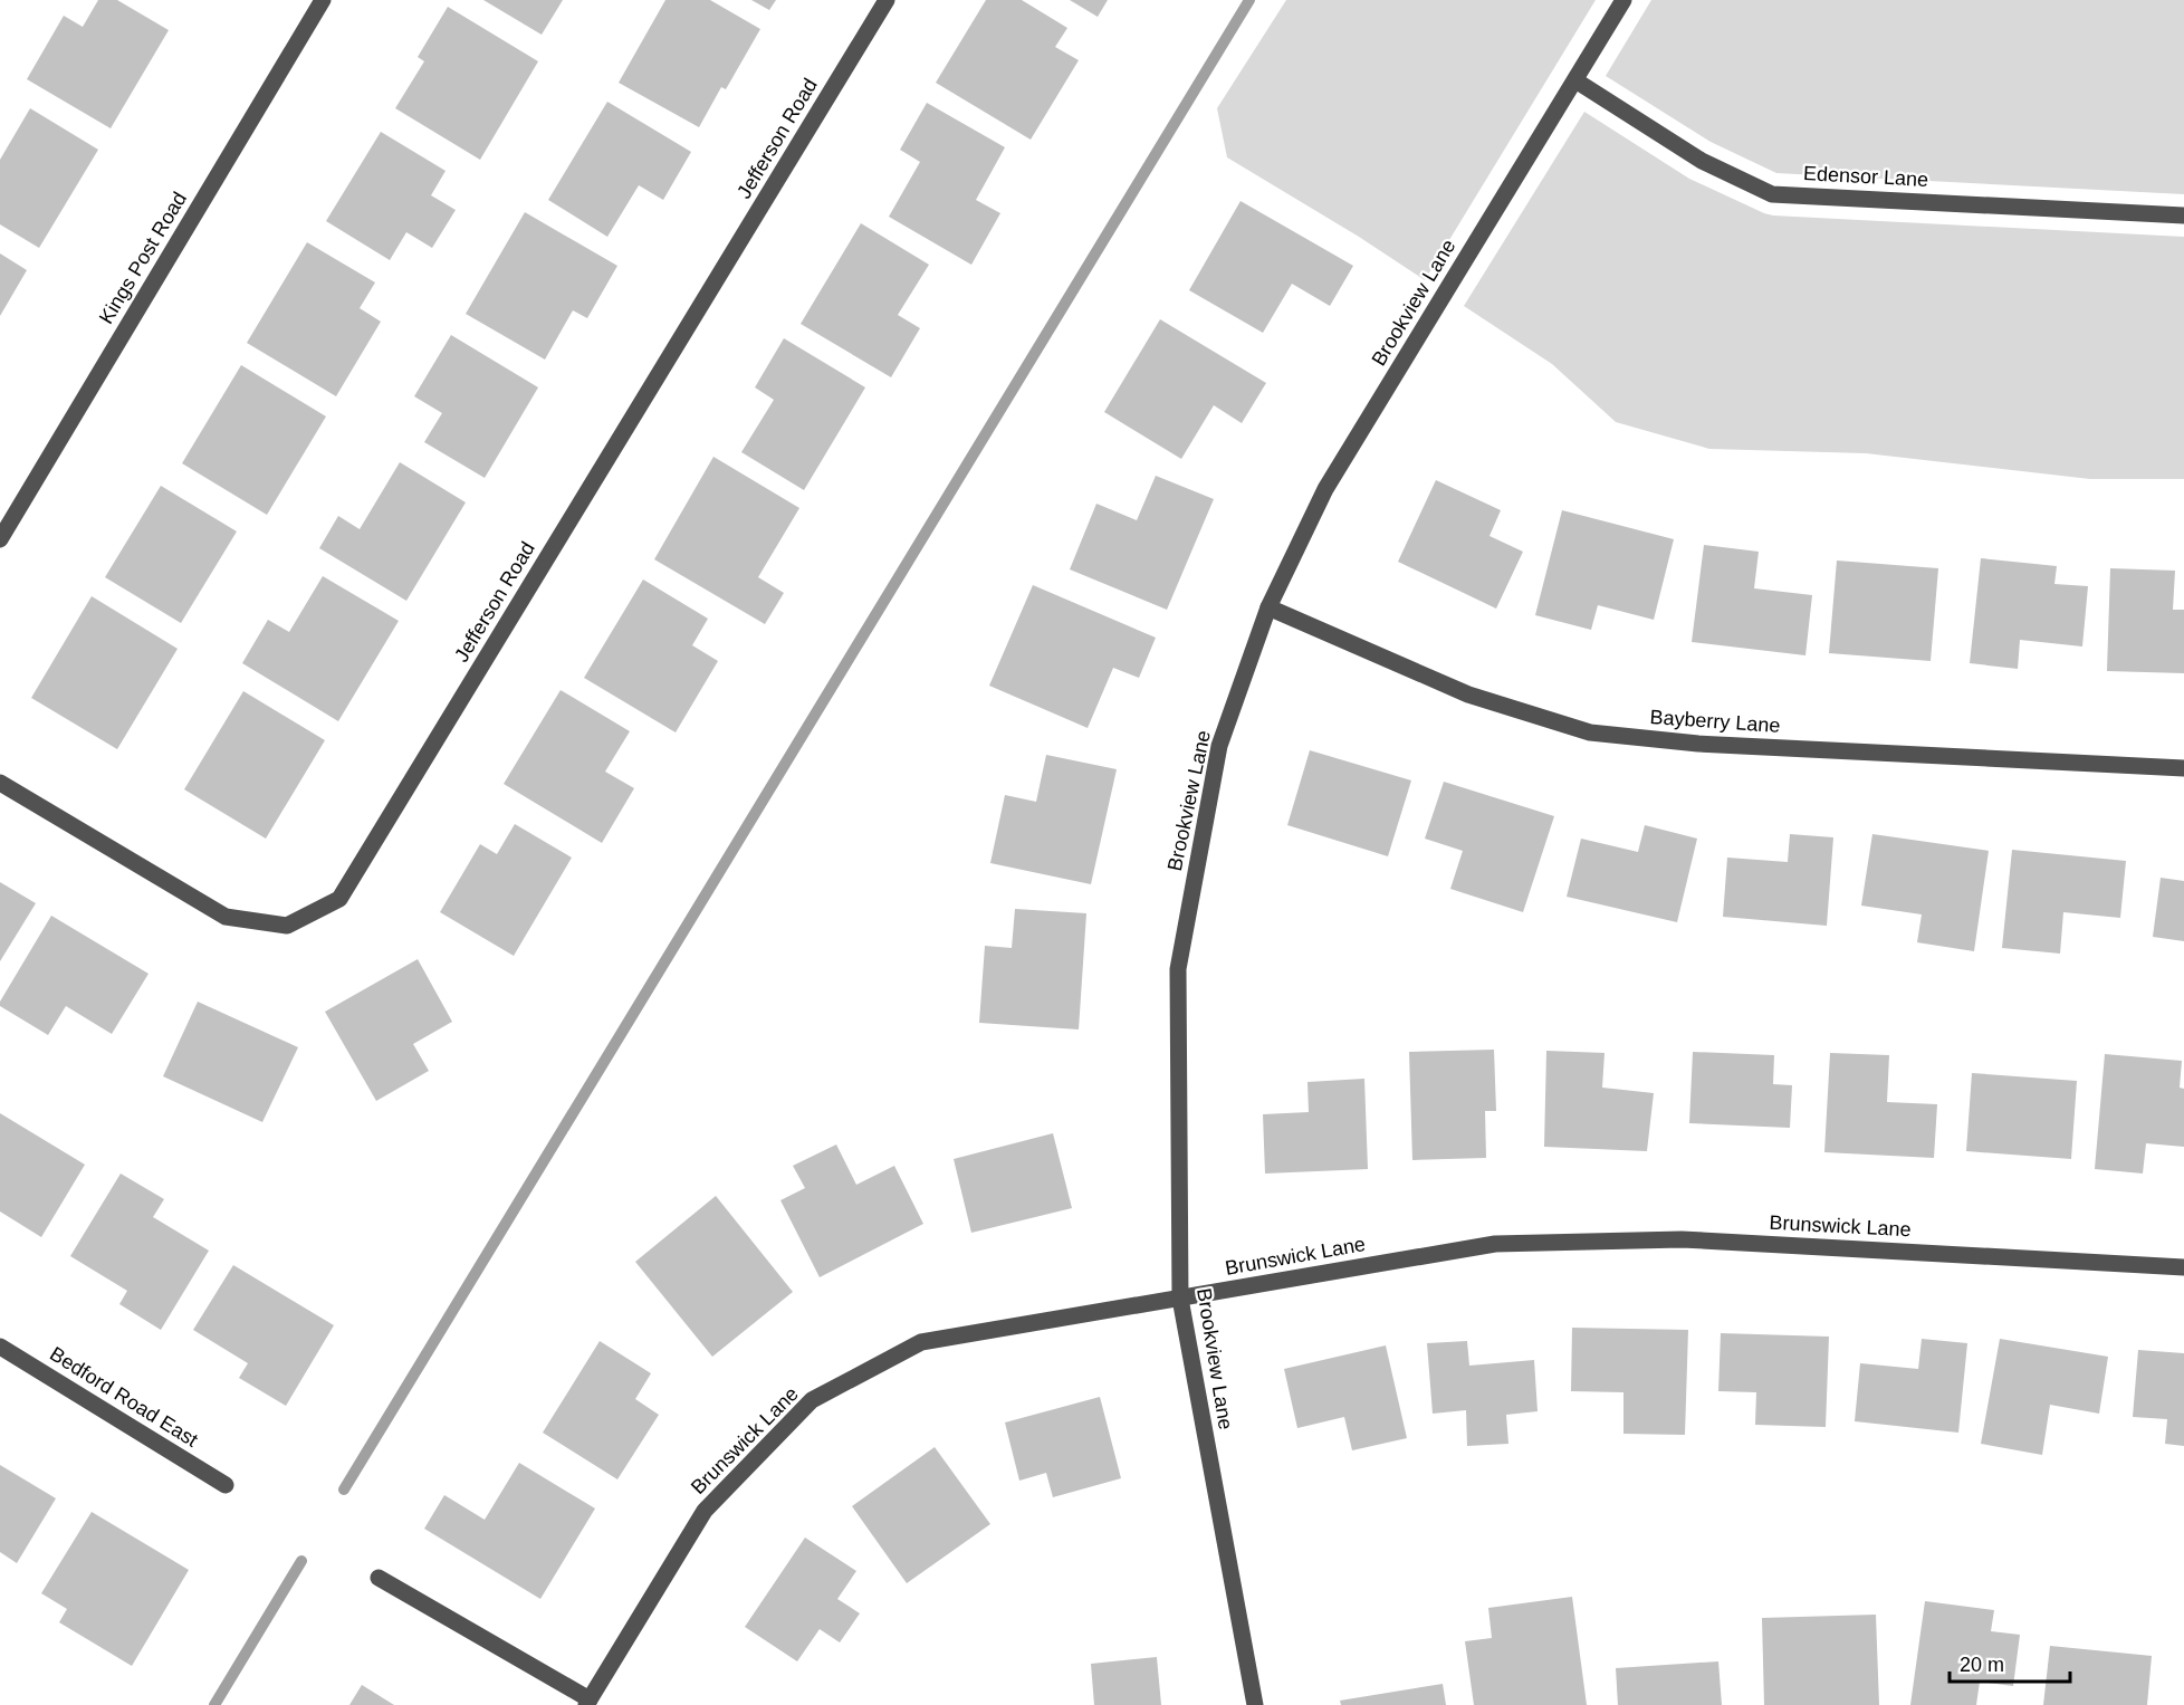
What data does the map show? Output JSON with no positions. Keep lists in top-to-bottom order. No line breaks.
{"streets":{"street":["Jefferson Road","Edensor Lane","Kings Post Road","Brookview Lane","Bayberry Lane","Brunswick Lane","Bedford Road East"]},"crossings":[["Edensor Lane","Brookview Lane"],["Brookview Lane","Bayberry Lane"],["Brookview Lane","Brunswick Lane"]],"scale_bar":"20 m"}
